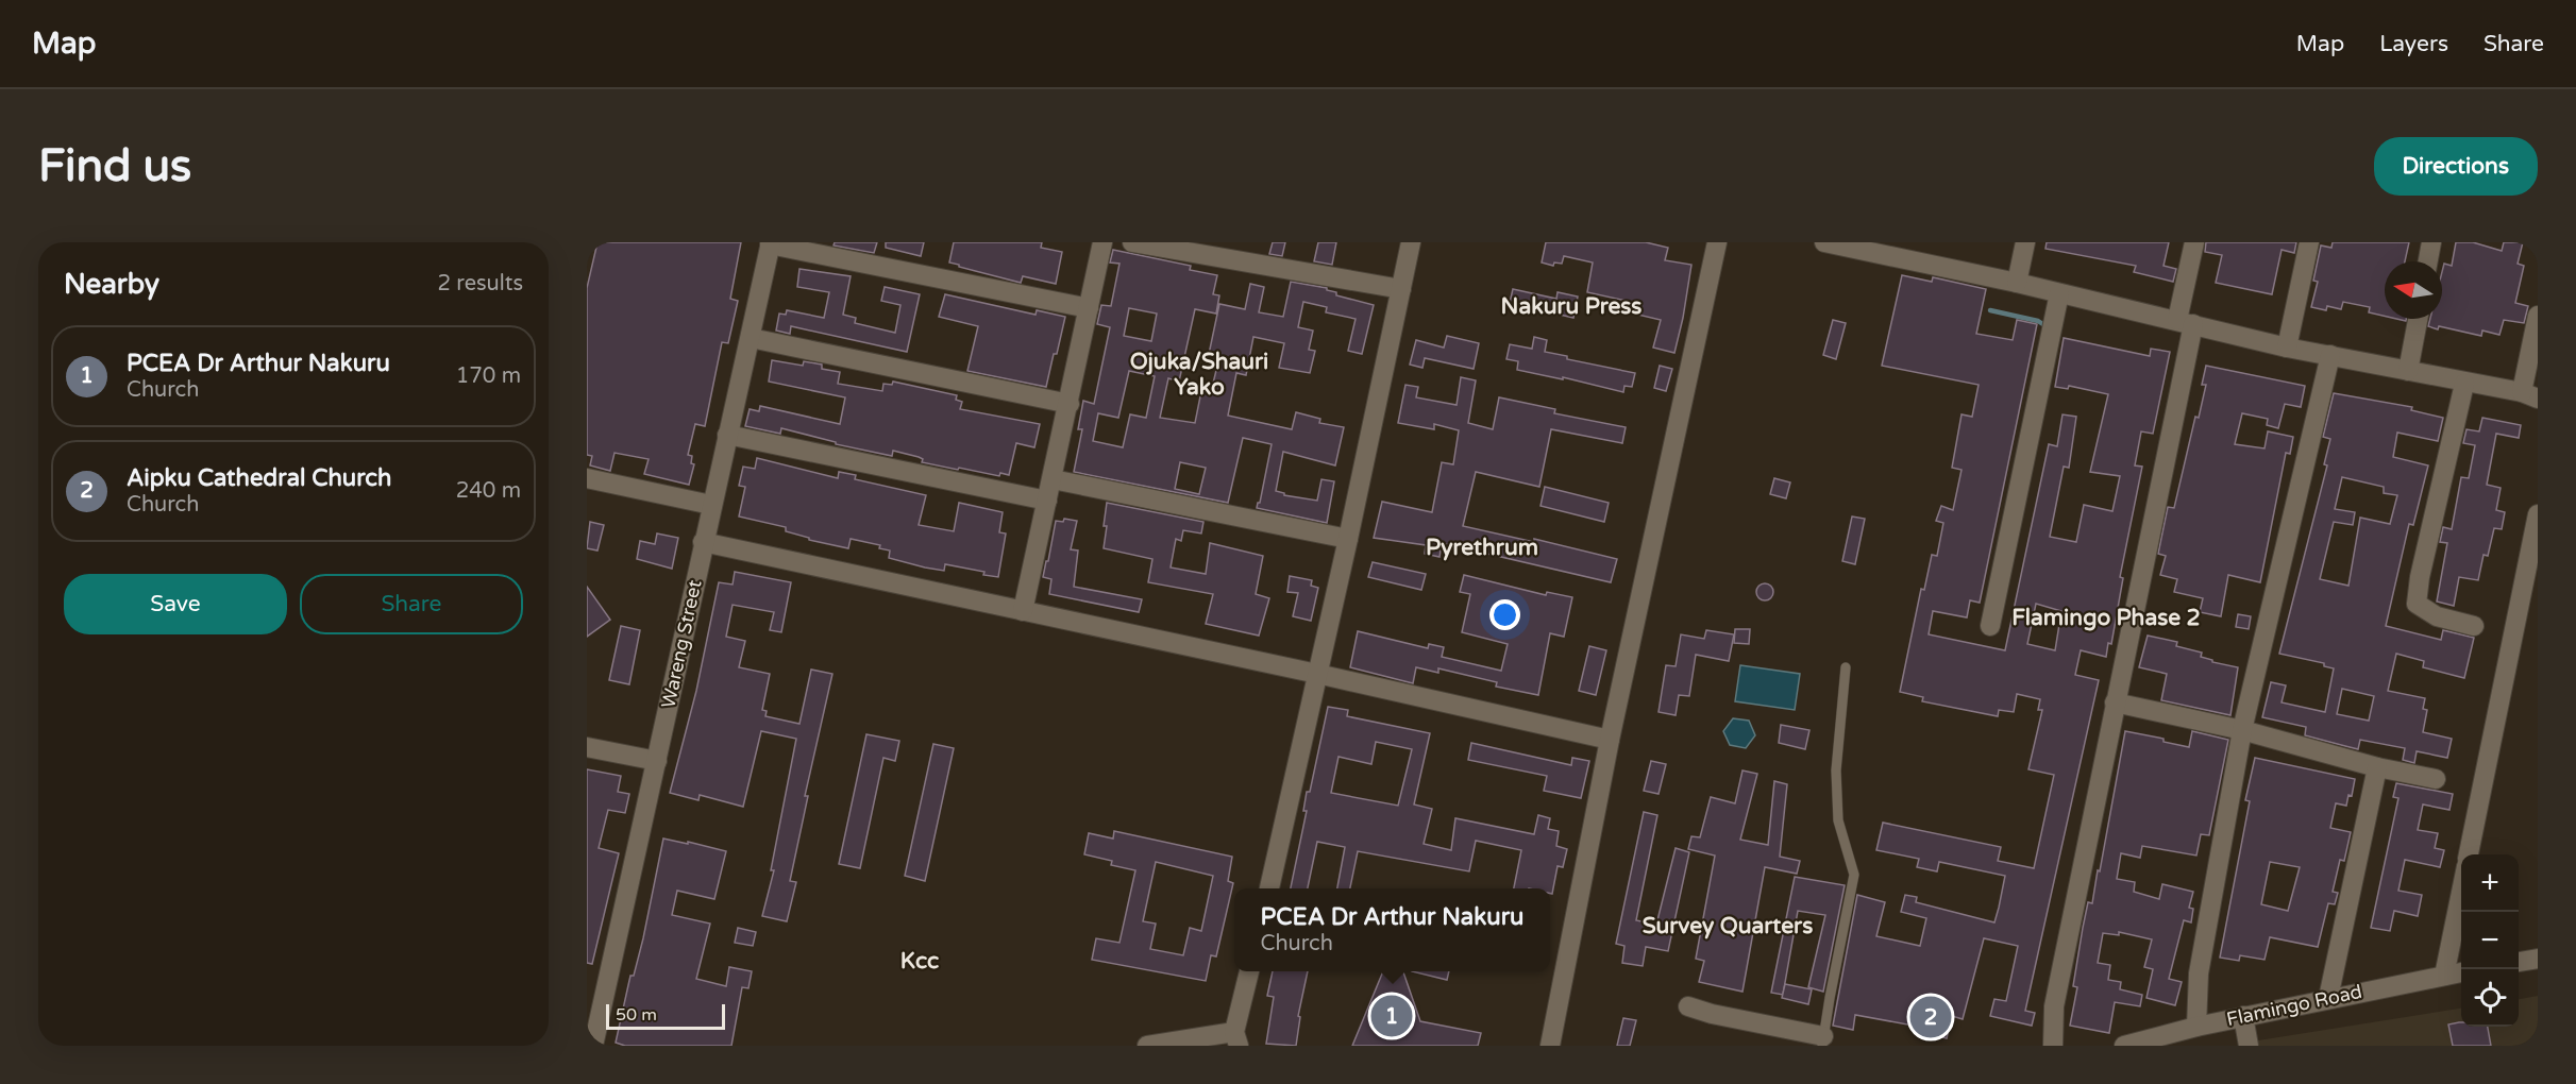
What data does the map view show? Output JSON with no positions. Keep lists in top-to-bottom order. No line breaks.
{"streets":{"street":["Wareng Street","Flamingo Road"]},"districts":["Nakuru Press","Ojuka/Shauri Yako","Pyrethrum","Flamingo Phase 2","Survey Quarters","Kcc"],"scale_bar":"50 m","north":"left","page":{"header":"Map","nav":["Map","Layers","Share"],"buttons":["Directions",["Save","Share"]],"title":"Find us","heading":["Nearby","2 results"],"list":[{"mark":"1","name":"PCEA Dr Arthur Nakuru","note":"Church","value":"170 m"},{"mark":"2","name":"Aipku Cathedral Church","note":"Church","value":"240 m"}],"map_buttons":["+","−"],"popup":["PCEA Dr Arthur Nakuru","Church"],"pins":["1","2"],"scale":"50 m"}}
